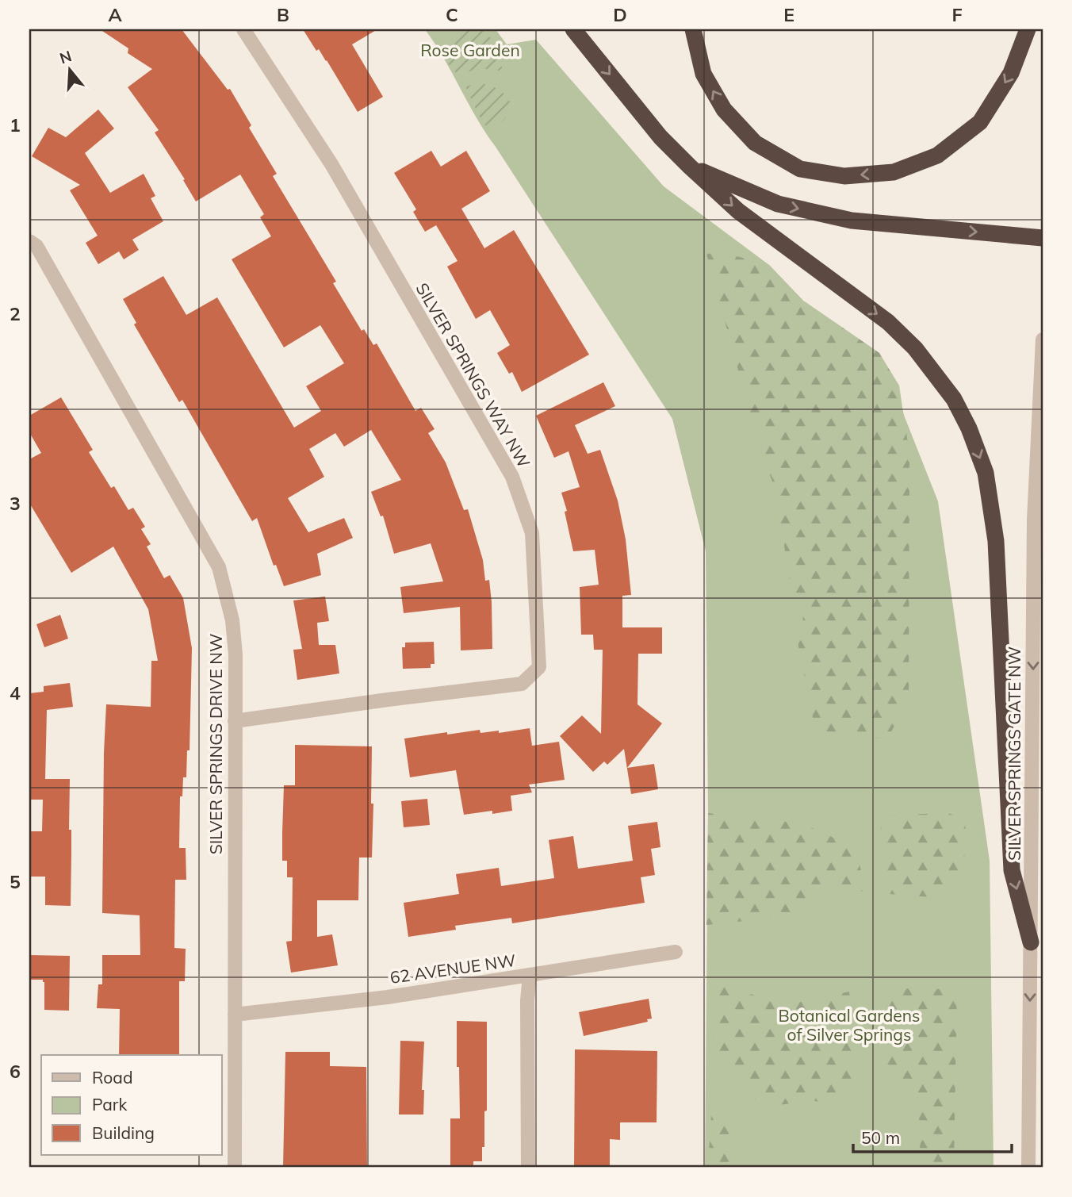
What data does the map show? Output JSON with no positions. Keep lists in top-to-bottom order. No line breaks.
{"streets":{"street":["SILVER SPRINGS WAY NW","SILVER SPRINGS DRIVE NW","SILVER SPRINGS GATE NW","62 AVENUE NW"]},"crossings":[["SILVER SPRINGS WAY NW","SILVER SPRINGS DRIVE NW"],["SILVER SPRINGS DRIVE NW","62 AVENUE NW"]],"one_way":["SILVER SPRINGS GATE NW"],"parks":["Rose Garden","Botanical Gardens of Silver Springs"],"legend":["Road","Park","Building"],"scale_bar":"50 m","north":"top","grid":{"columns":["A","B","C","D","E","F"],"rows":["1","2","3","4","5","6"]}}
